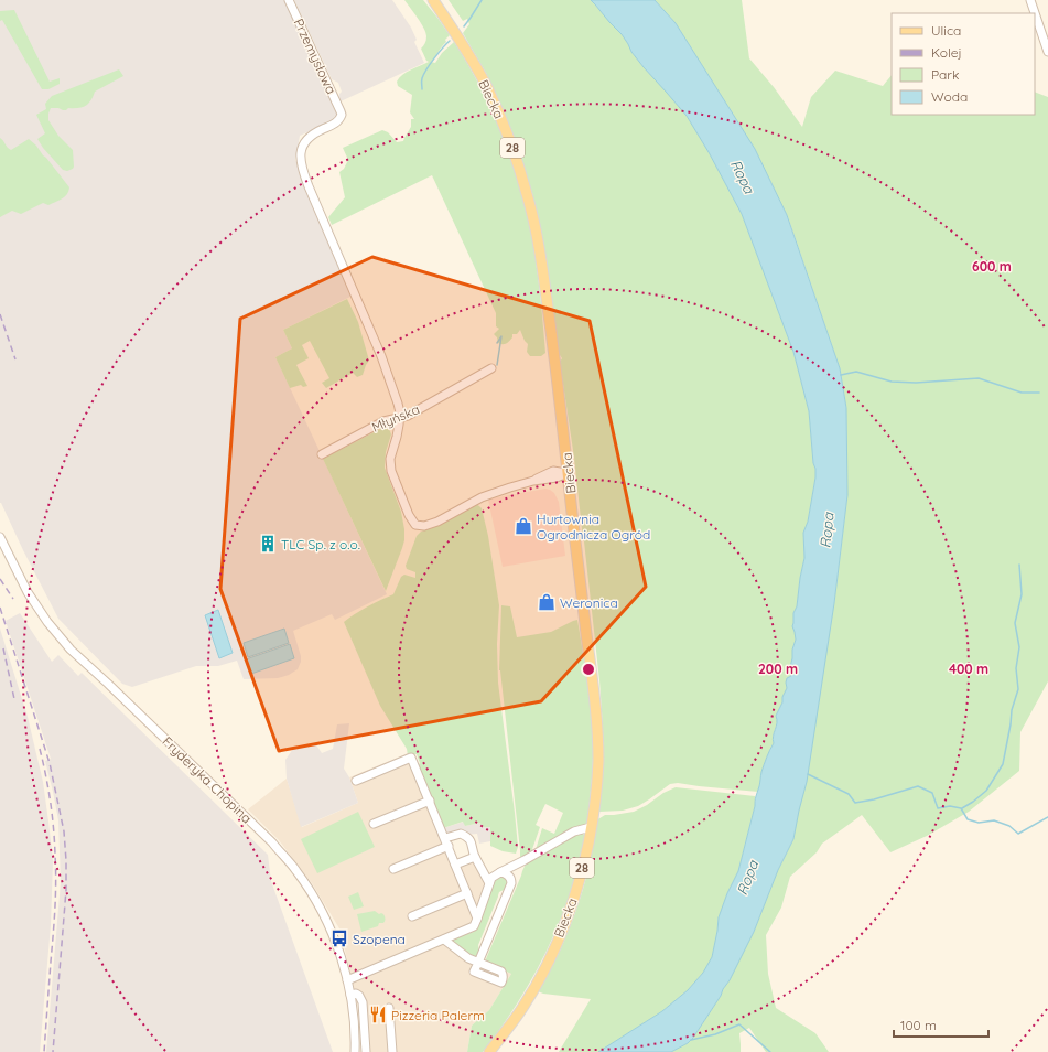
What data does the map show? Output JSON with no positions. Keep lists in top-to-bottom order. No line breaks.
{"streets":{"main road":["Biecka","28"],"street":["Przemysłowa","Młyńska","Fryderyka Chopina"]},"crossings":[["Przemysłowa","Młyńska"]],"water":["Ropa"],"places":{"shop":["Hurtownia Ogrodnicza Ogród","Weronica"],"building":["TLC Sp. z o.o."],"bus stop":["Szopena"],"restaurant":["Pizzeria Palerm"]},"legend":["Ulica","Kolej","Park","Woda"],"scale_bar":"100 m","rings":["600 m","200 m","400 m"]}
